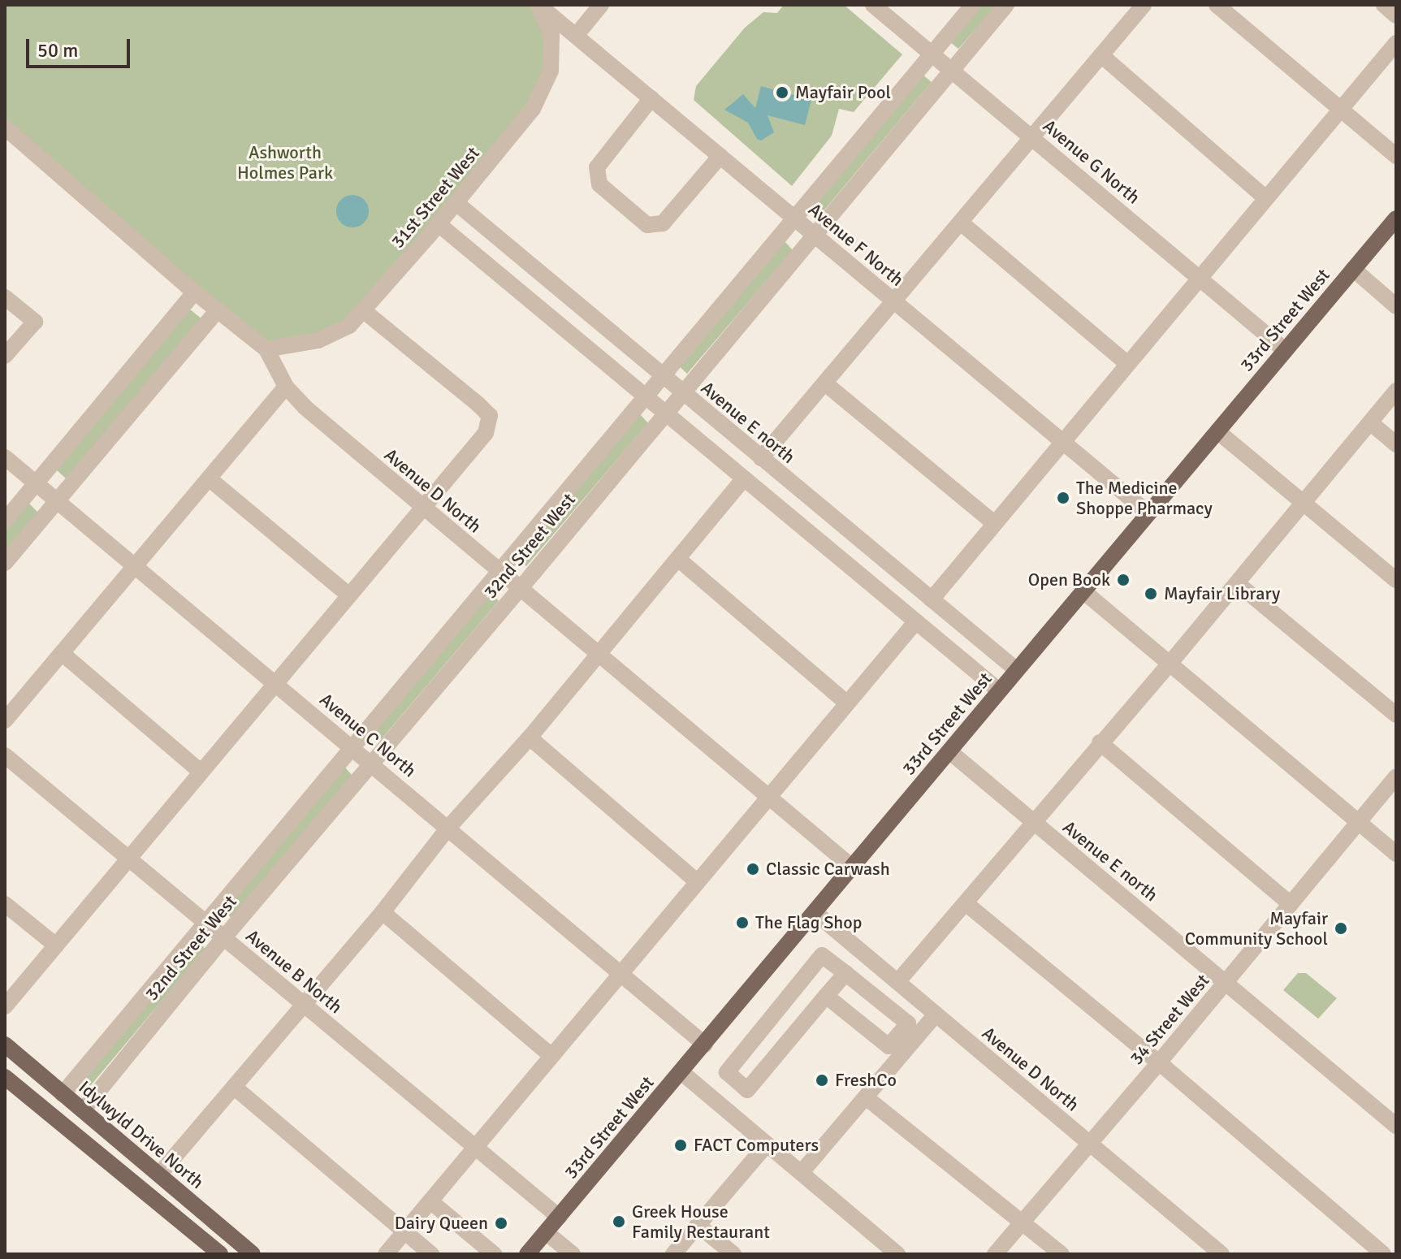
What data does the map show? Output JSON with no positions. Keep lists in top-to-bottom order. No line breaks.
{"streets":{"main road":["33rd Street West","Idylwyld Drive North"],"street":["Avenue G North","31st Street West","Avenue F North","Avenue E north","Avenue D North","32nd Street West","Avenue C North","Avenue B North","34 Street West"]},"crossings":[["Avenue G North","33rd Street West"],["Avenue G North","32nd Street West"],["31st Street West","Avenue F North"],["31st Street West","Avenue E north"],["31st Street West","Avenue D North"],["Avenue F North","33rd Street West"],["Avenue F North","32nd Street West"],["33rd Street West","Avenue E north"],["33rd Street West","Avenue D North"],["33rd Street West","Avenue C North"],["33rd Street West","Avenue B North"],["Avenue E north","32nd Street West"],["Avenue E north","34 Street West"],["Avenue D North","32nd Street West"],["Avenue D North","34 Street West"],["32nd Street West","Avenue C North"],["32nd Street West","Avenue B North"],["32nd Street West","Idylwyld Drive North"]],"parks":["Ashworth Holmes Park"],"places":["Mayfair Pool","The Medicine Shoppe Pharmacy","Open Book","Mayfair Library","Classic Carwash","The Flag Shop","Mayfair Community School","FreshCo","FACT Computers","Greek House Family Restaurant","Dairy Queen"],"scale_bar":"50 m"}
